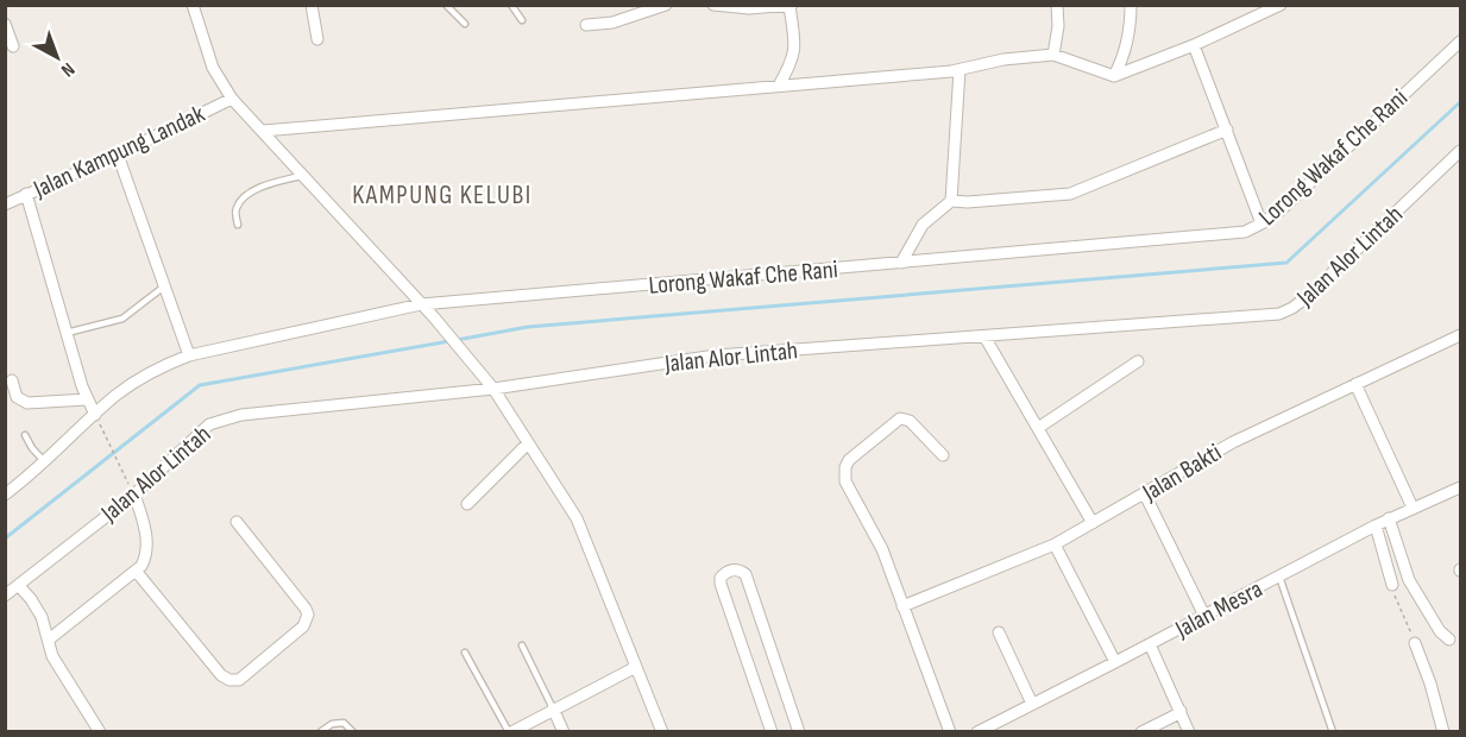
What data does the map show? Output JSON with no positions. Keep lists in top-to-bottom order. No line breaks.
{"streets":{"street":["Jalan Kampung Landak","Lorong Wakaf Che Rani","Jalan Alor Lintah","Jalan Bakti","Jalan Mesra"]},"districts":["KAMPUNG KELUBI"],"north":"bottom right"}
